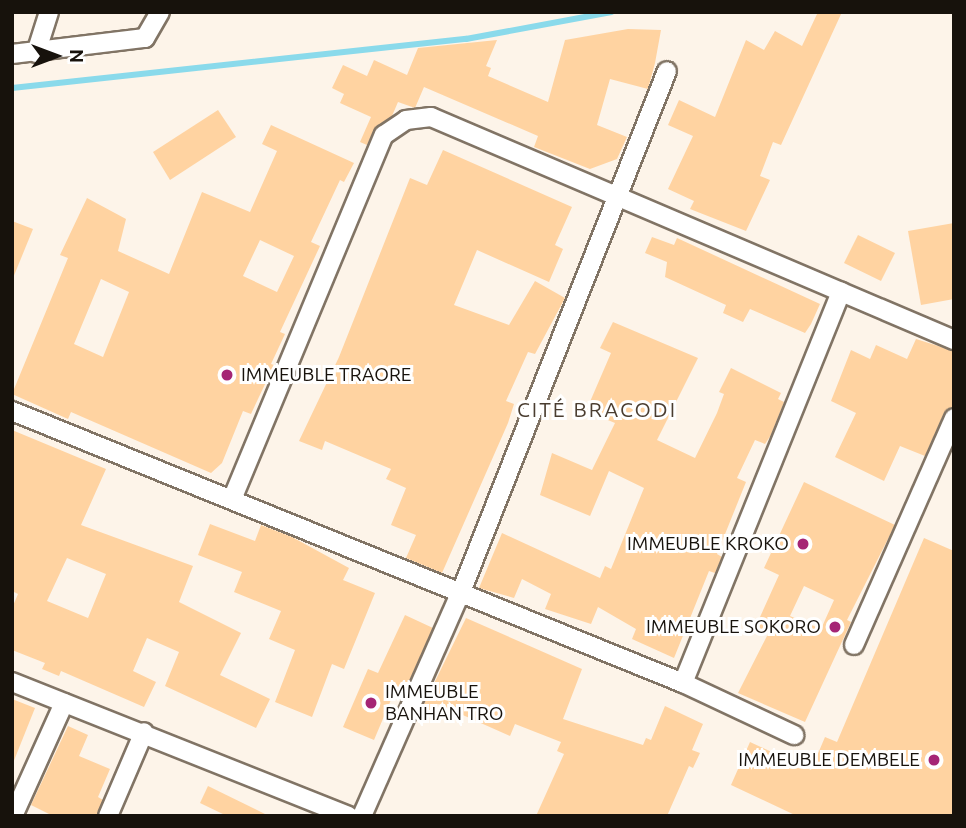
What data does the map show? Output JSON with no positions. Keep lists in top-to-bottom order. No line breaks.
{"districts":["CITÉ BRACODI"],"places":["IMMEUBLE TRAORE","IMMEUBLE KROKO","IMMEUBLE SOKORO","IMMEUBLE BANHAN TRO","IMMEUBLE DEMBELE"],"north":"right"}
